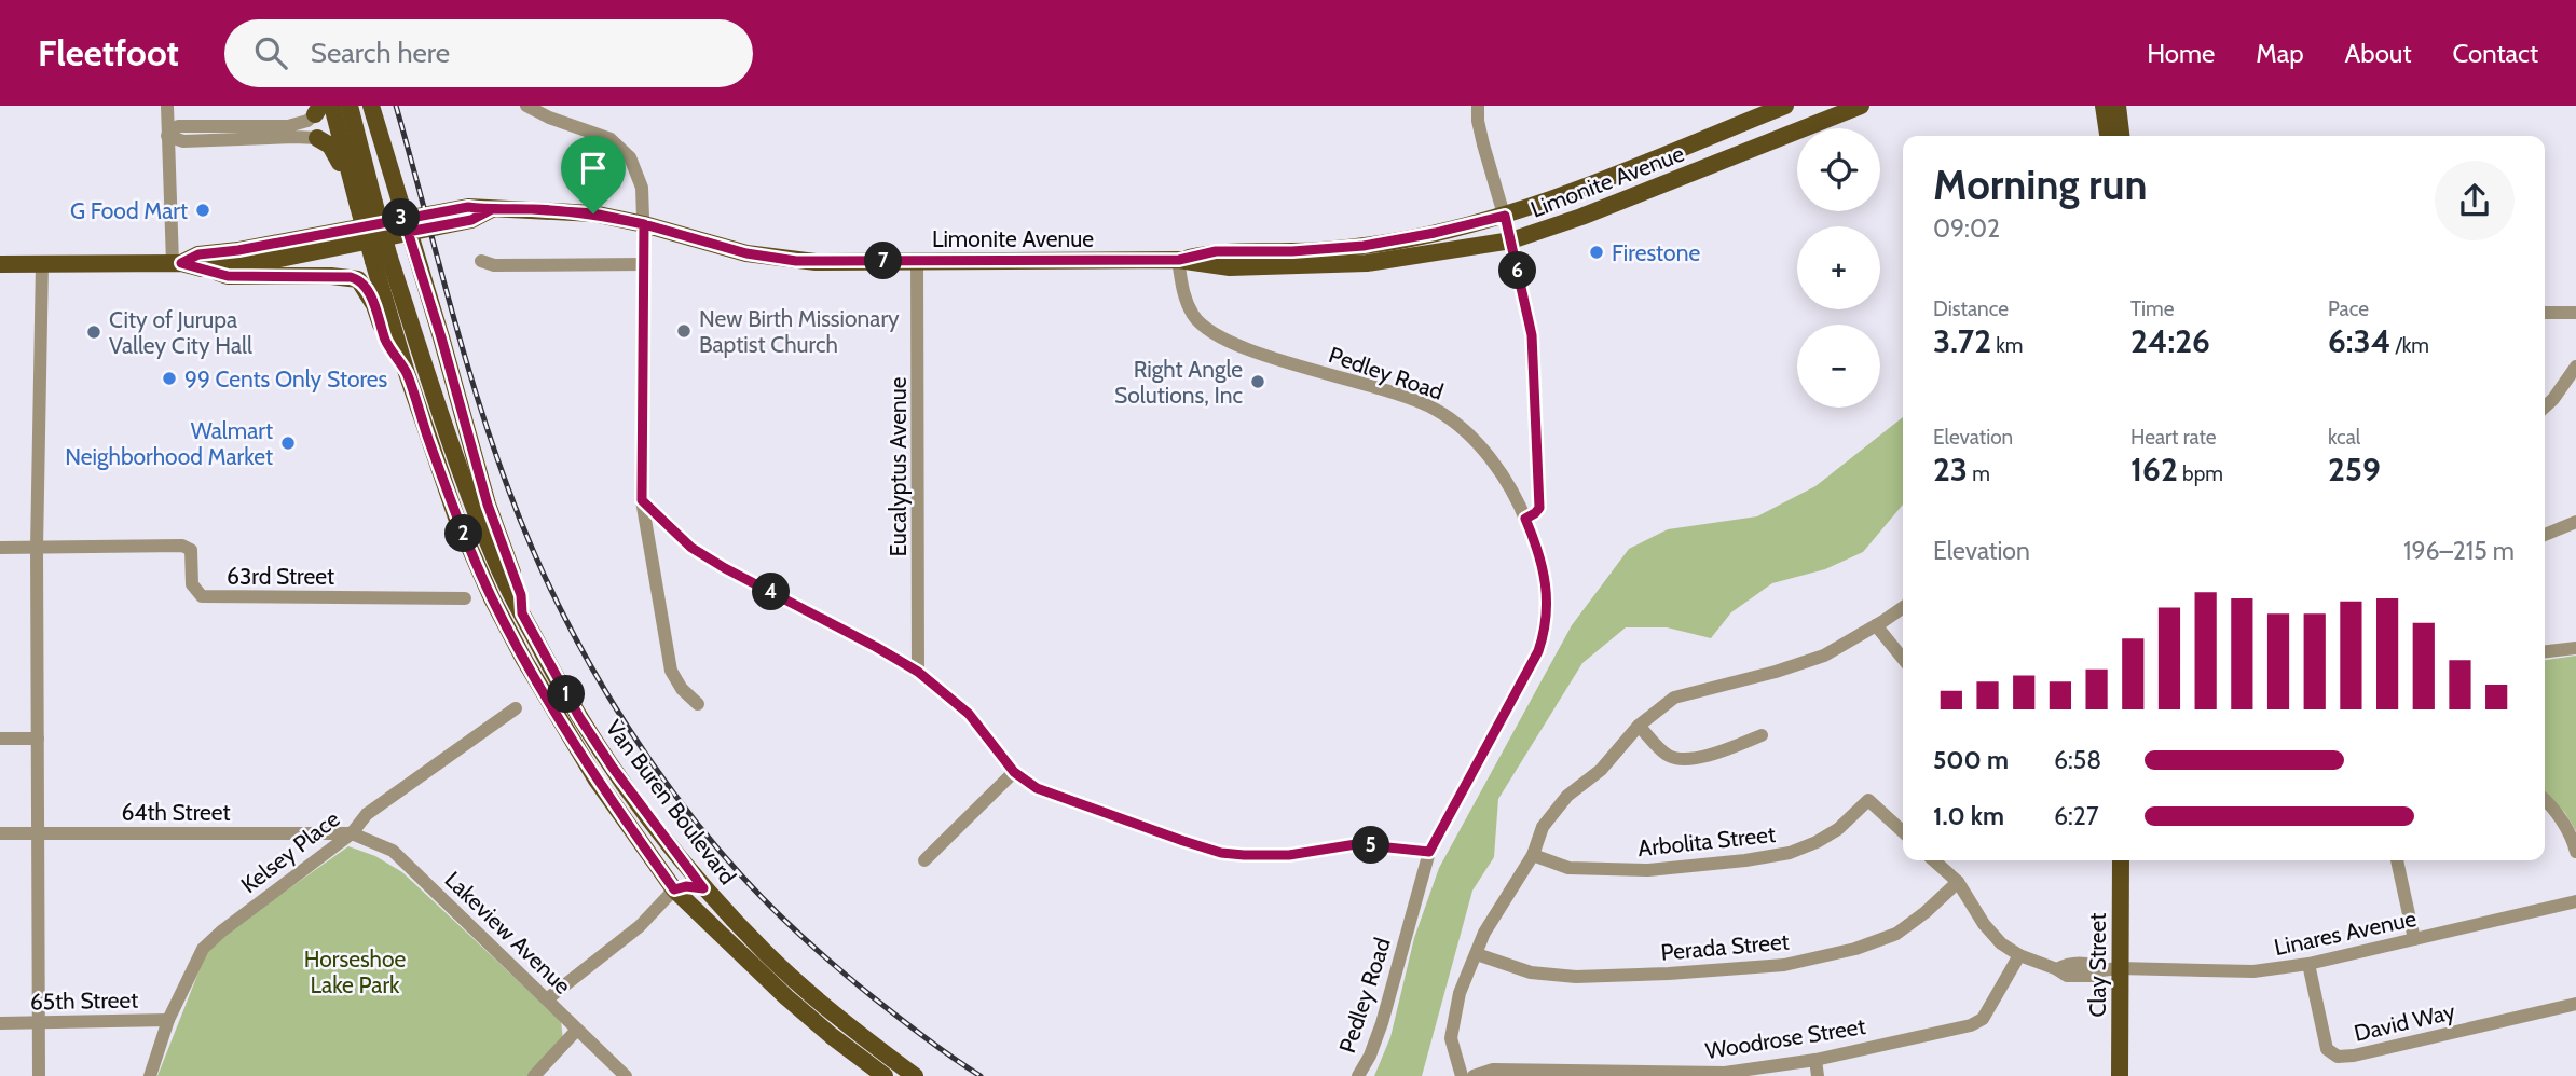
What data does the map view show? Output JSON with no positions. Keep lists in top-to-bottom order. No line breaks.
{"streets":{"main road":["Limonite Avenue","Van Buren Boulevard","Clay Street"],"street":["Pedley Road","Eucalyptus Avenue","63rd Street","64th Street","Arbolita Street","Kelsey Place","Lakeview Avenue","Linares Avenue","Perada Street","65th Street","David Way","Woodrose Street"]},"crossings":[["Limonite Avenue","Pedley Road"],["Limonite Avenue","Eucalyptus Avenue"],["64th Street","Kelsey Place"],["64th Street","Lakeview Avenue"],["Kelsey Place","Lakeview Avenue"],["Kelsey Place","65th Street"],["Linares Avenue","Perada Street"],["Linares Avenue","Clay Street"],["Linares Avenue","David Way"],["Linares Avenue","Woodrose Street"]],"parks":["Horseshoe Lake Park"],"places":["G Food Mart","Firestone","New Birth Missionary Baptist Church","City of Jurupa Valley City Hall","99 Cents Only Stores","Right Angle Solutions, Inc","Walmart Neighborhood Market"],"page":{"header":"Fleetfoot","search":"Search here","nav":["Home","Map","About","Contact"],"map_buttons":["+","−"],"heading":["Morning run","09:02"],"pins":["3","7","6","2","4","1","5"],"stats":[["Distance","3.72 km"],["Time","24:26"],["Pace","6:34 /km"],["Elevation","23 m"],["Heart rate","162 bpm"],["kcal","259"]],"chart":["Elevation","196–215 m"],"list":[{"name":"500 m","note":"6:58"},{"name":"1.0 km","note":"6:27"}]}}
